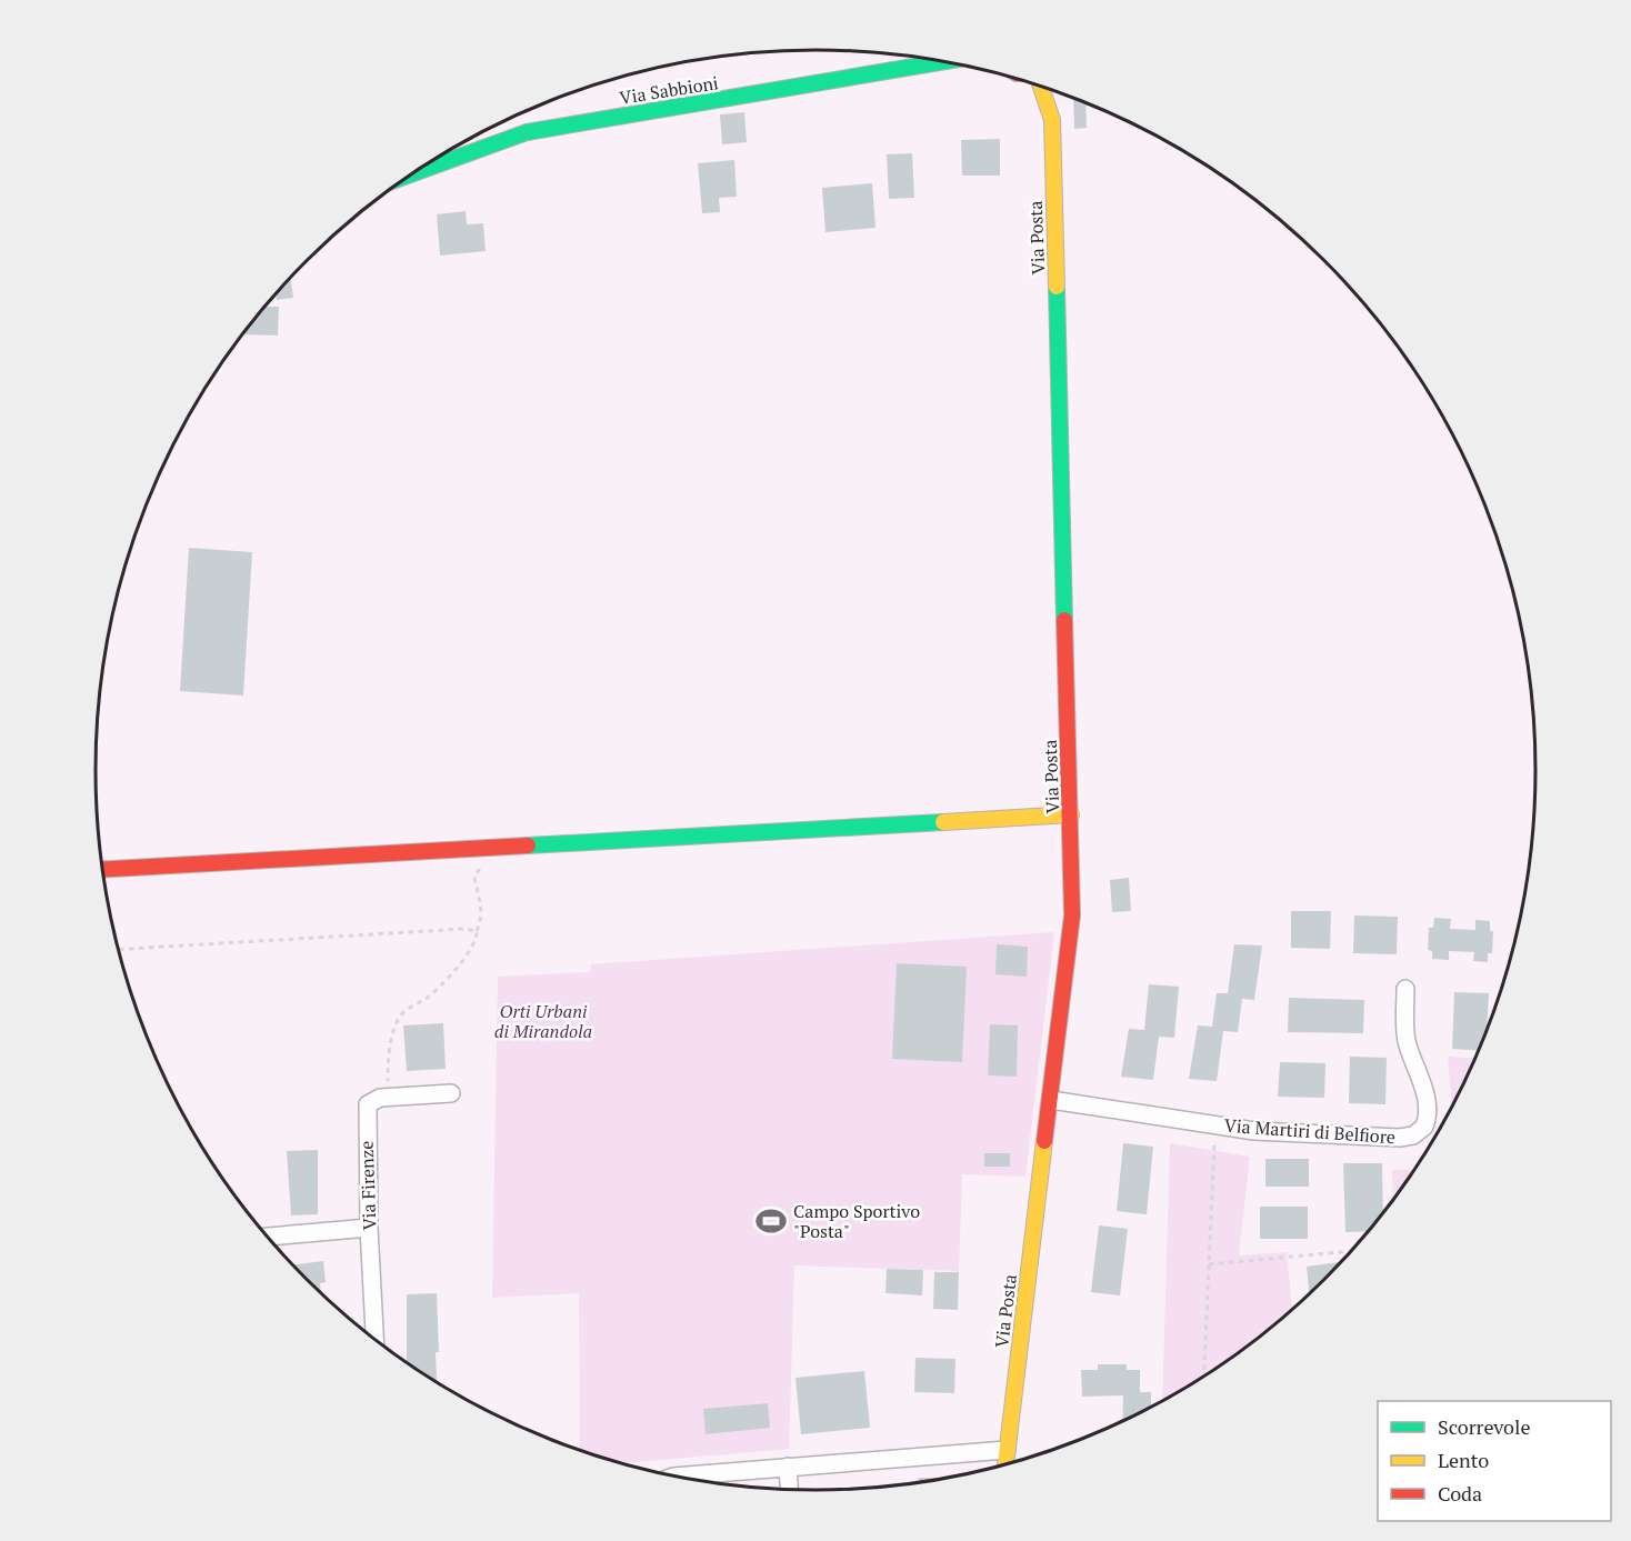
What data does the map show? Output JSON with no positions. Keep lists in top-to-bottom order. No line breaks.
{"streets":{"street":["Via Sabbioni","Via Posta","Via Martiri di Belfiore","Via Firenze"]},"crossings":[["Via Posta","Via Martiri di Belfiore"]],"parks":["Orti Urbani di Mirandola"],"places":{"sports":["Campo Sportivo \"Posta\""]},"legend":["Scorrevole","Lento","Coda"]}
